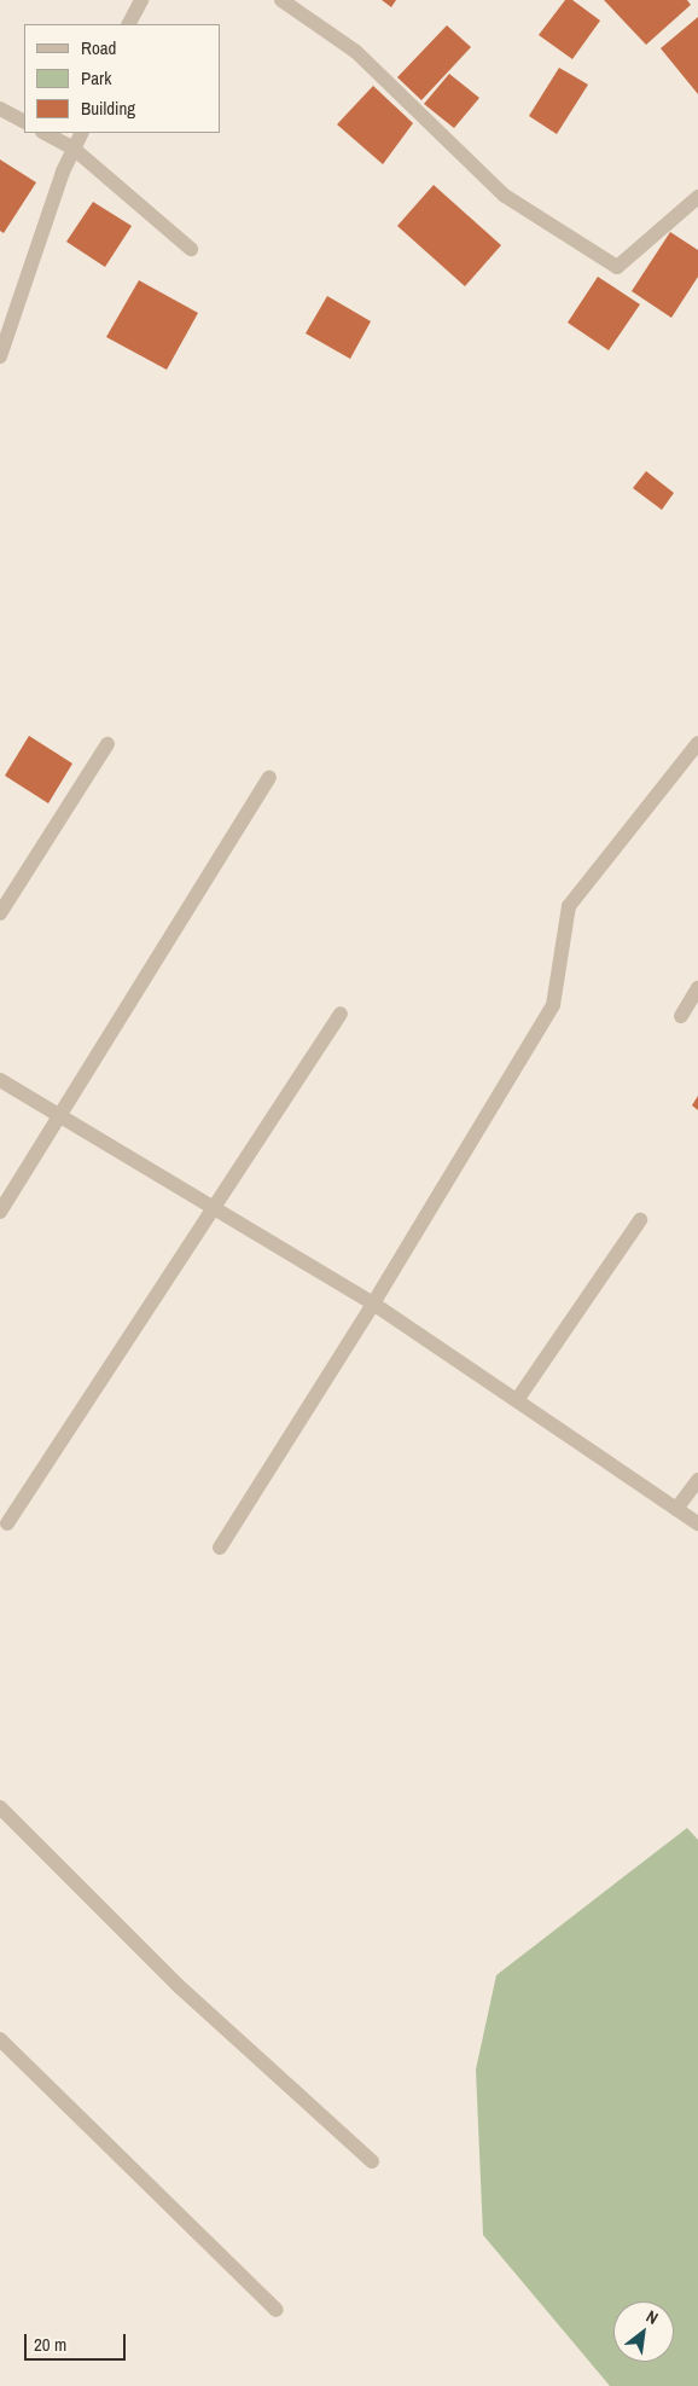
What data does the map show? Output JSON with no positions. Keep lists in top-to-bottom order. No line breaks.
{"legend":["Road","Park","Building"],"scale_bar":"20 m","north":"top right"}
